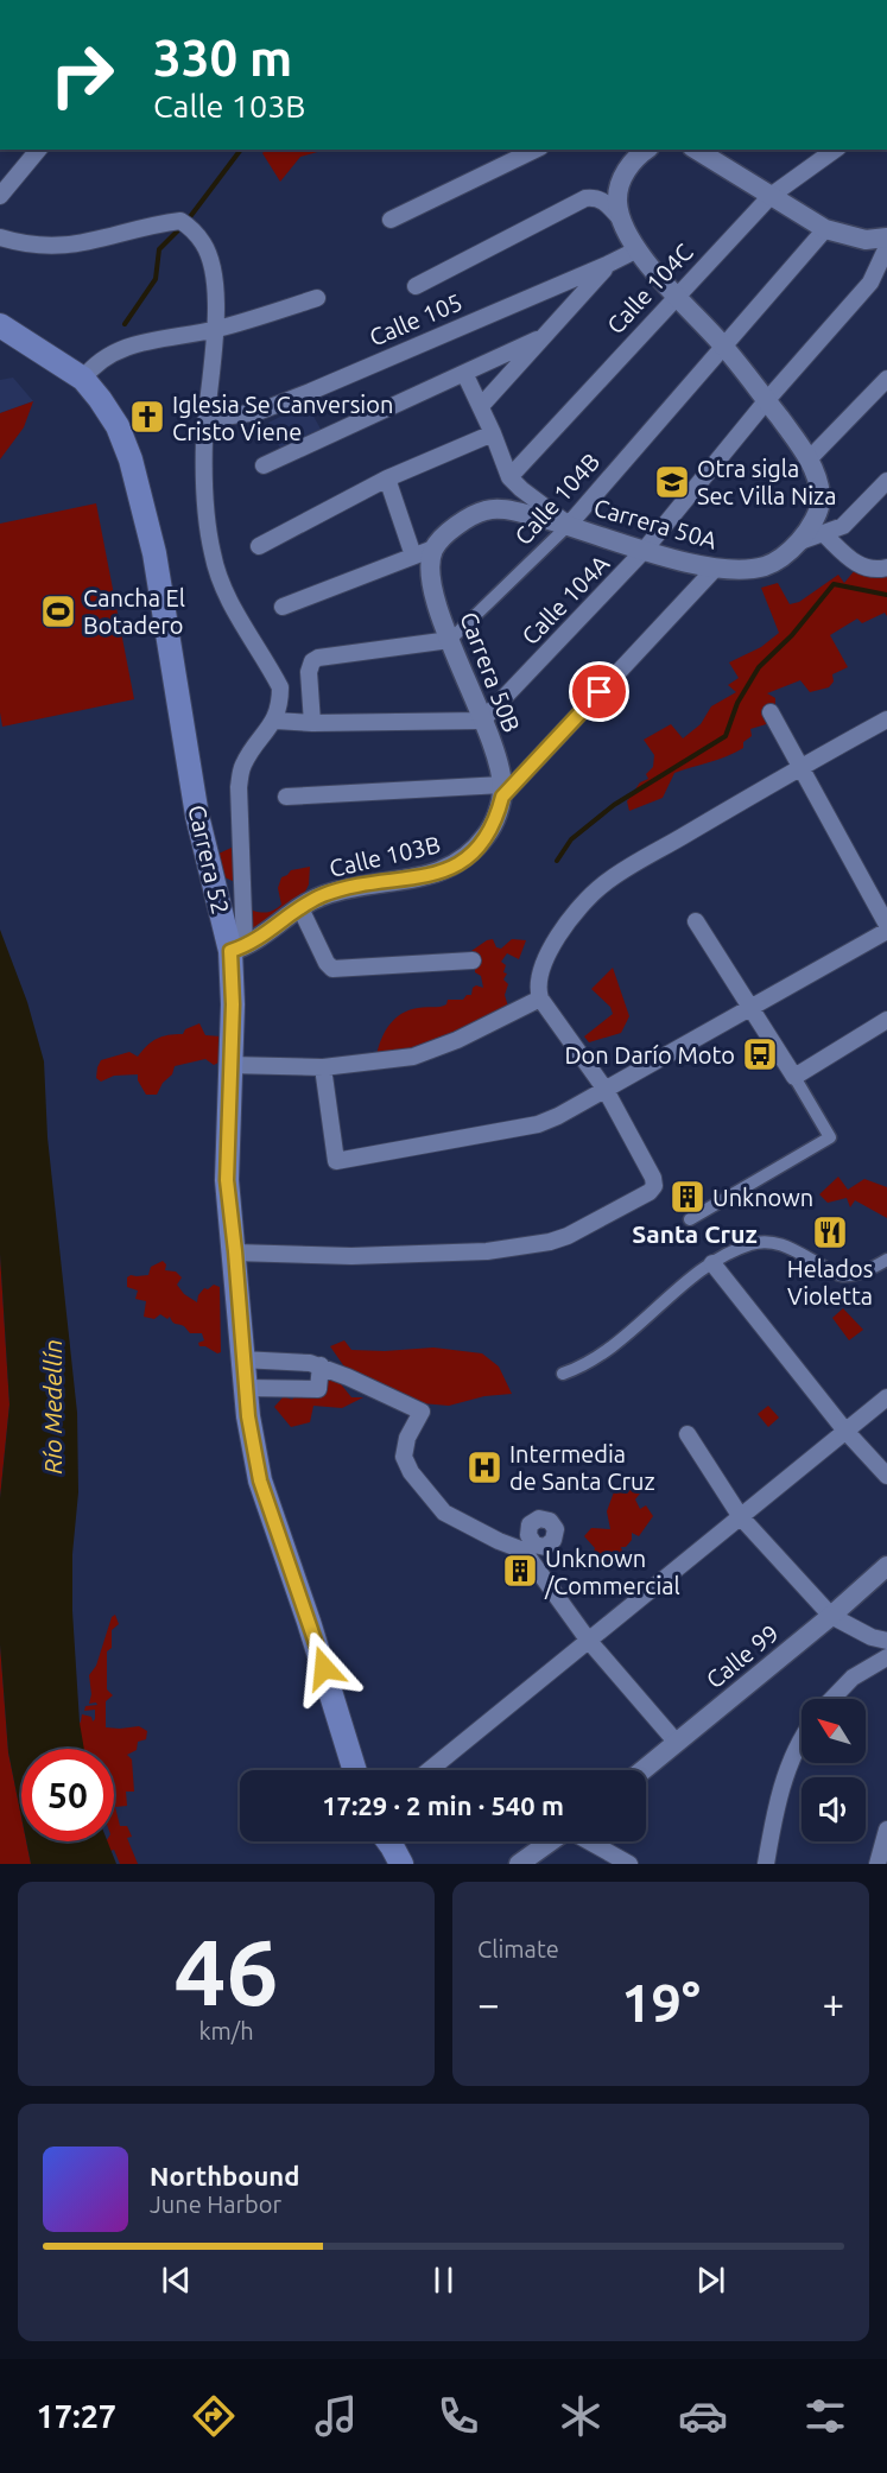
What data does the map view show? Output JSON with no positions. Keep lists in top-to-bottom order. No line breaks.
{"streets":{"main road":["Carrera 52"],"street":["Calle 104C","Calle 105","Calle 104B","Carrera 50A","Calle 104A","Carrera 50B","Calle 103B","Calle 99"]},"crossings":[["Calle 104C","Carrera 50A"],["Calle 104B","Carrera 50A"],["Calle 104B","Carrera 50B"],["Carrera 50A","Calle 104A"],["Carrera 50A","Carrera 50B"],["Calle 104A","Carrera 50B"],["Carrera 50B","Calle 103B"],["Calle 103B","Carrera 52"]],"districts":["Santa Cruz"],"water":["Río Medellín"],"places":{"church":["Iglesia Se Canversion Cristo Viene"],"school or university":["Otra sigla Sec Villa Niza"],"sports":["Cancha El Botadero"],"bus stop":["Don Darío Moto"],"building":["Unknown","Unknown /Commercial"],"restaurant":["Helados Violetta"],"hospital":["Intermedia de Santa Cruz"]},"north":"top left","page":{"turn":["330 m","Calle 103B"],"limit":"50","trip":"17:29 · 2 min · 540 m","tile":[["46","km/h"],"Climate"],"heat":["−","19°","+"],"song":["Northbound","June Harbor"],"tabs":"17:27"}}
